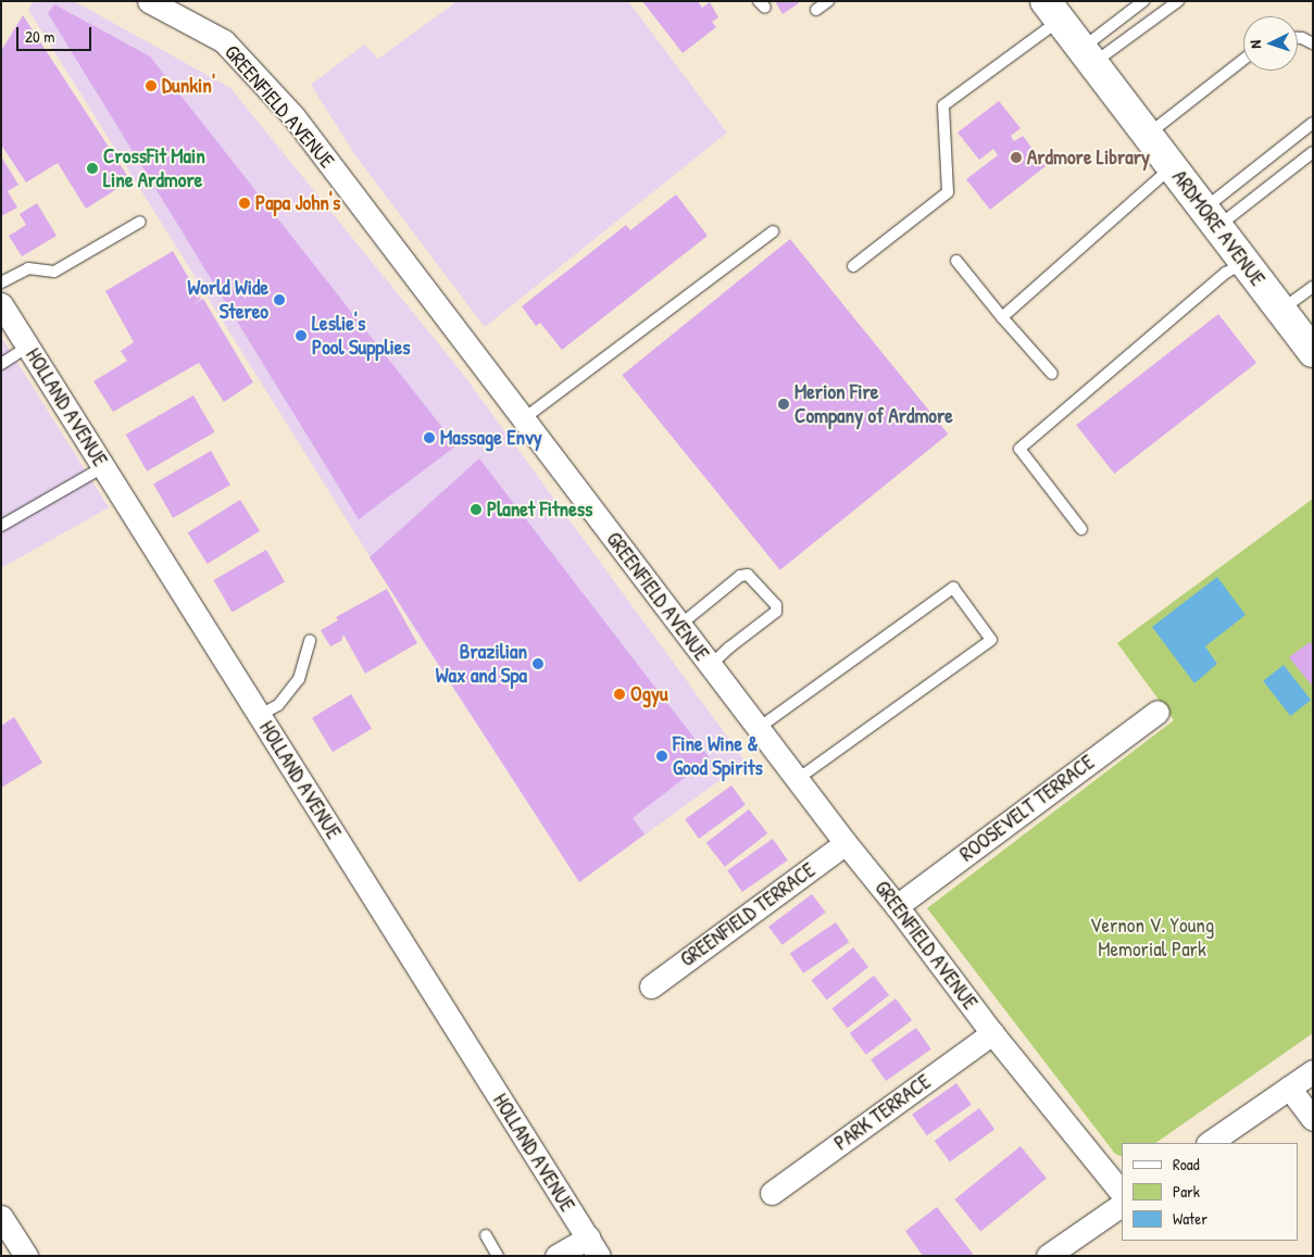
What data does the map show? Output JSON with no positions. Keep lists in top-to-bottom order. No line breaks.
{"streets":{"street":["GREENFIELD AVENUE","ARDMORE AVENUE","HOLLAND AVENUE","ROOSEVELT TERRACE","GREENFIELD TERRACE","PARK TERRACE"]},"crossings":[["GREENFIELD AVENUE","ROOSEVELT TERRACE"],["GREENFIELD AVENUE","GREENFIELD TERRACE"],["GREENFIELD AVENUE","PARK TERRACE"]],"parks":["Vernon V. Young Memorial Park"],"places":["Dunkin'","Ardmore Library","CrossFit Main Line Ardmore","Papa John's","World Wide Stereo","Leslie's Pool Supplies","Merion Fire Company of Ardmore","Massage Envy","Planet Fitness","Brazilian Wax and Spa","Ogyu","Fine Wine & Good Spirits"],"legend":["Road","Park","Water"],"scale_bar":"20 m","north":"left"}
